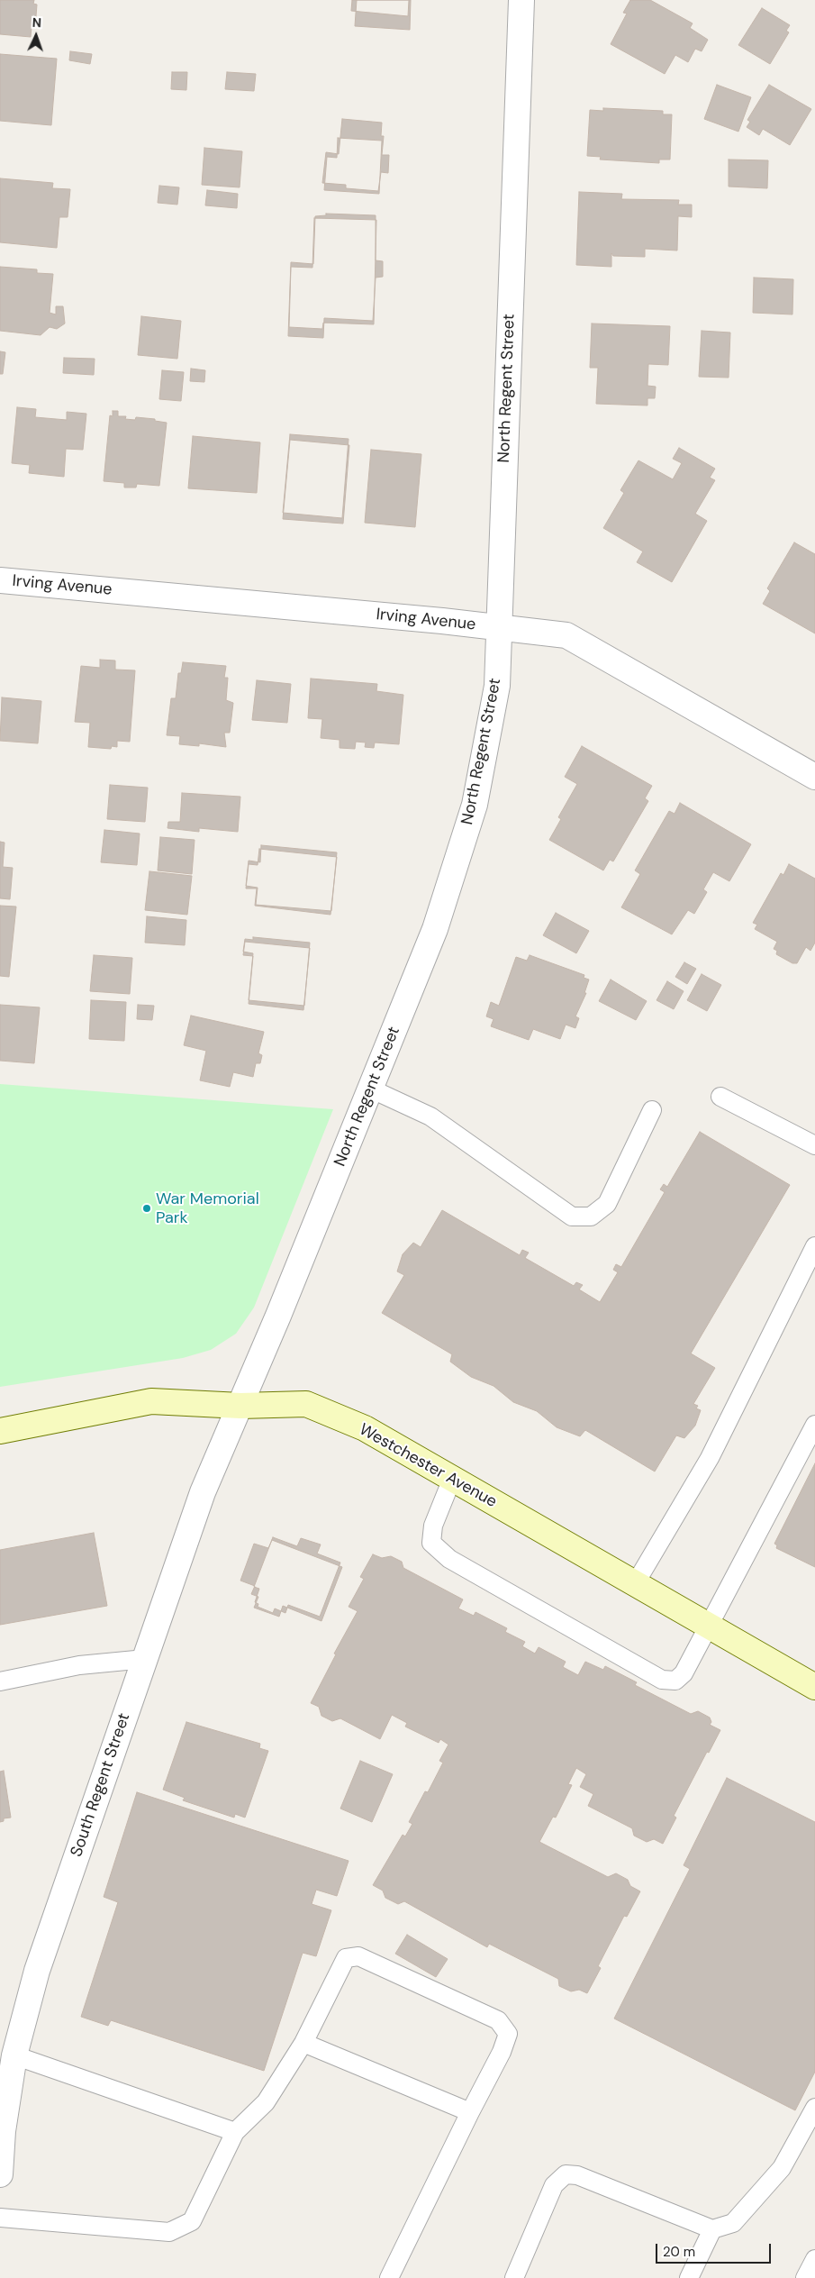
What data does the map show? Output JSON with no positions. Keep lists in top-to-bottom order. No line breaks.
{"streets":{"main road":["Westchester Avenue"],"street":["North Regent Street","Irving Avenue","South Regent Street"]},"crossings":[["North Regent Street","Irving Avenue"],["North Regent Street","Westchester Avenue"],["North Regent Street","South Regent Street"],["Westchester Avenue","South Regent Street"]],"places":["War Memorial Park"],"scale_bar":"20 m","north":"top"}
